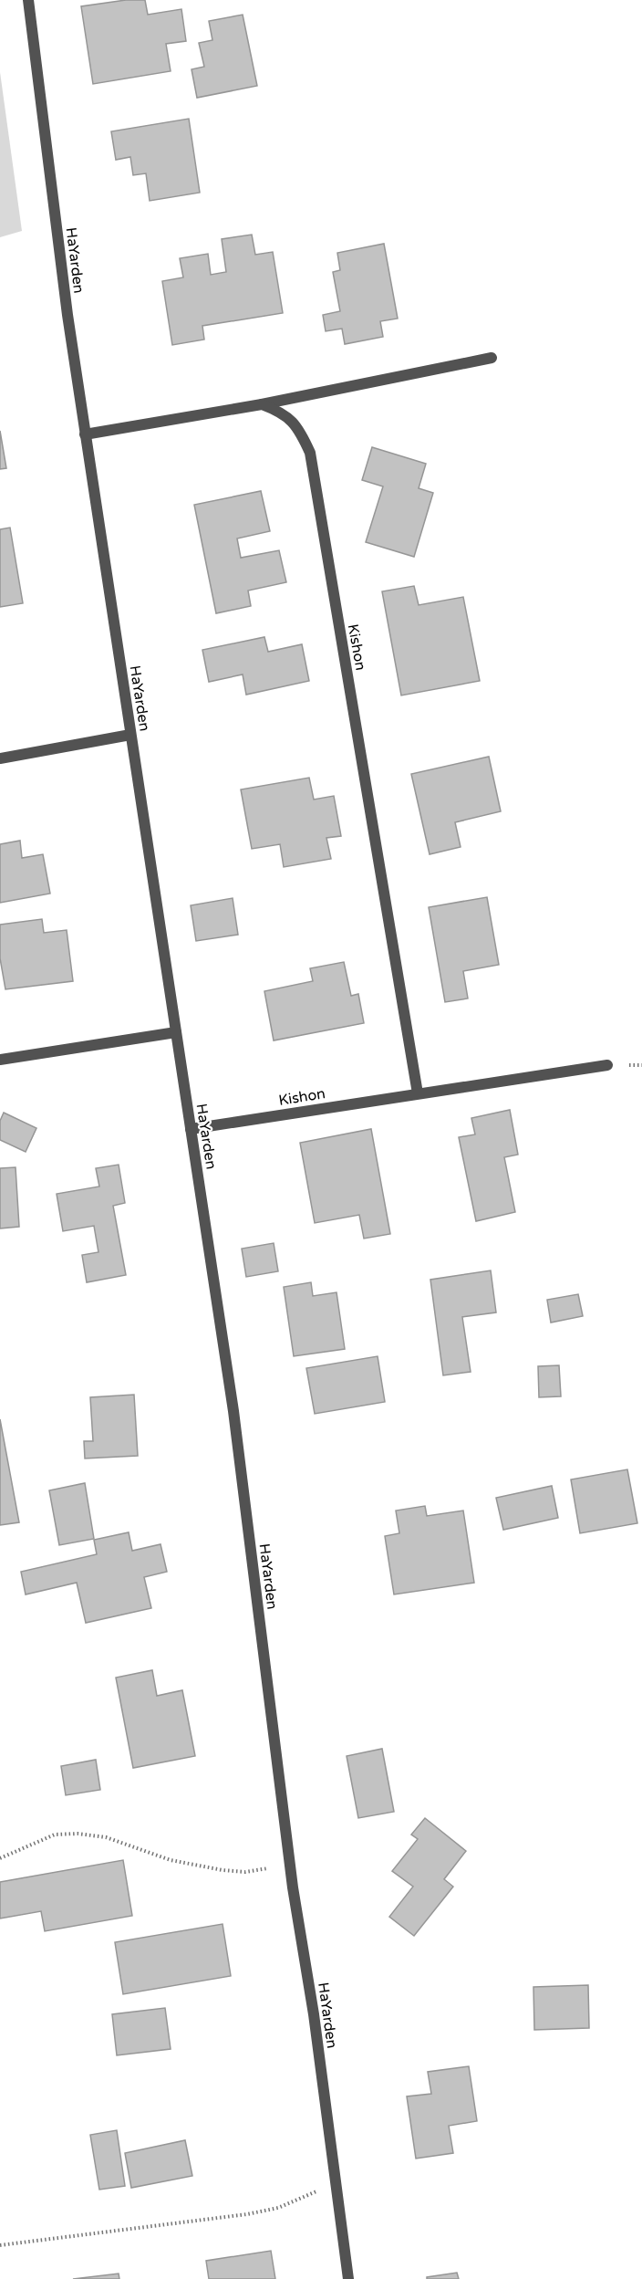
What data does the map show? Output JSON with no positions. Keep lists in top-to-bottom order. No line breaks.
{"streets":{"street":["HaYarden","Kishon"]},"crossings":[["HaYarden","Kishon"]]}
